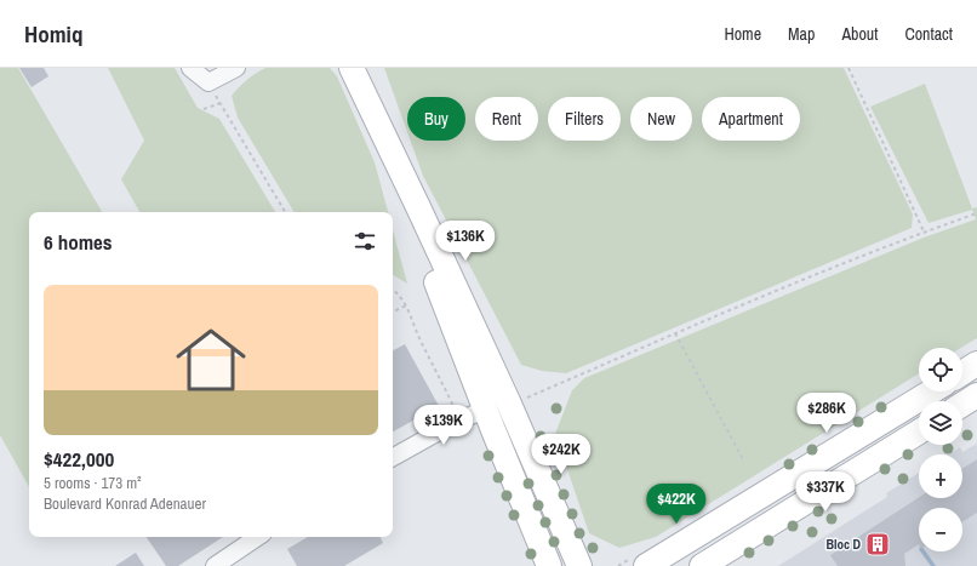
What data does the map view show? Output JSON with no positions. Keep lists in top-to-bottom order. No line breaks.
{"places":{"building":["Bloc D"]},"page":{"header":"Homiq","nav":["Home","Map","About","Contact"],"chip":["Buy","Rent","Filters","New","Apartment"],"heading":"6 homes","price":["$136K","$286K","$139K","$242K","$337K","$422K"],"list":[{"name":"$422,000","note":"5 rooms · 173 m² · Boulevard Konrad Adenauer"}],"map_buttons":["+","−"]}}
